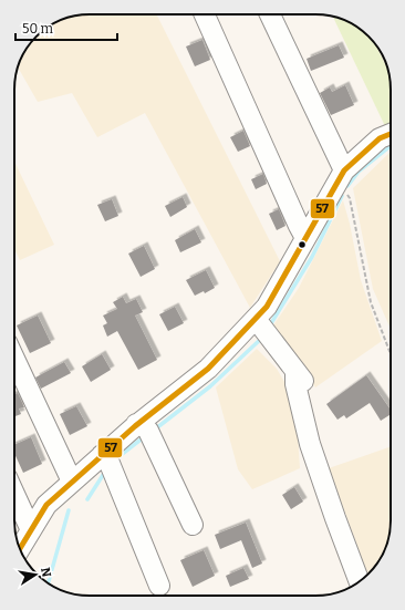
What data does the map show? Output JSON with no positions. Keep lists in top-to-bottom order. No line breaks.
{"lines":["transit line 57"],"scale_bar":"50 m","north":"right"}
